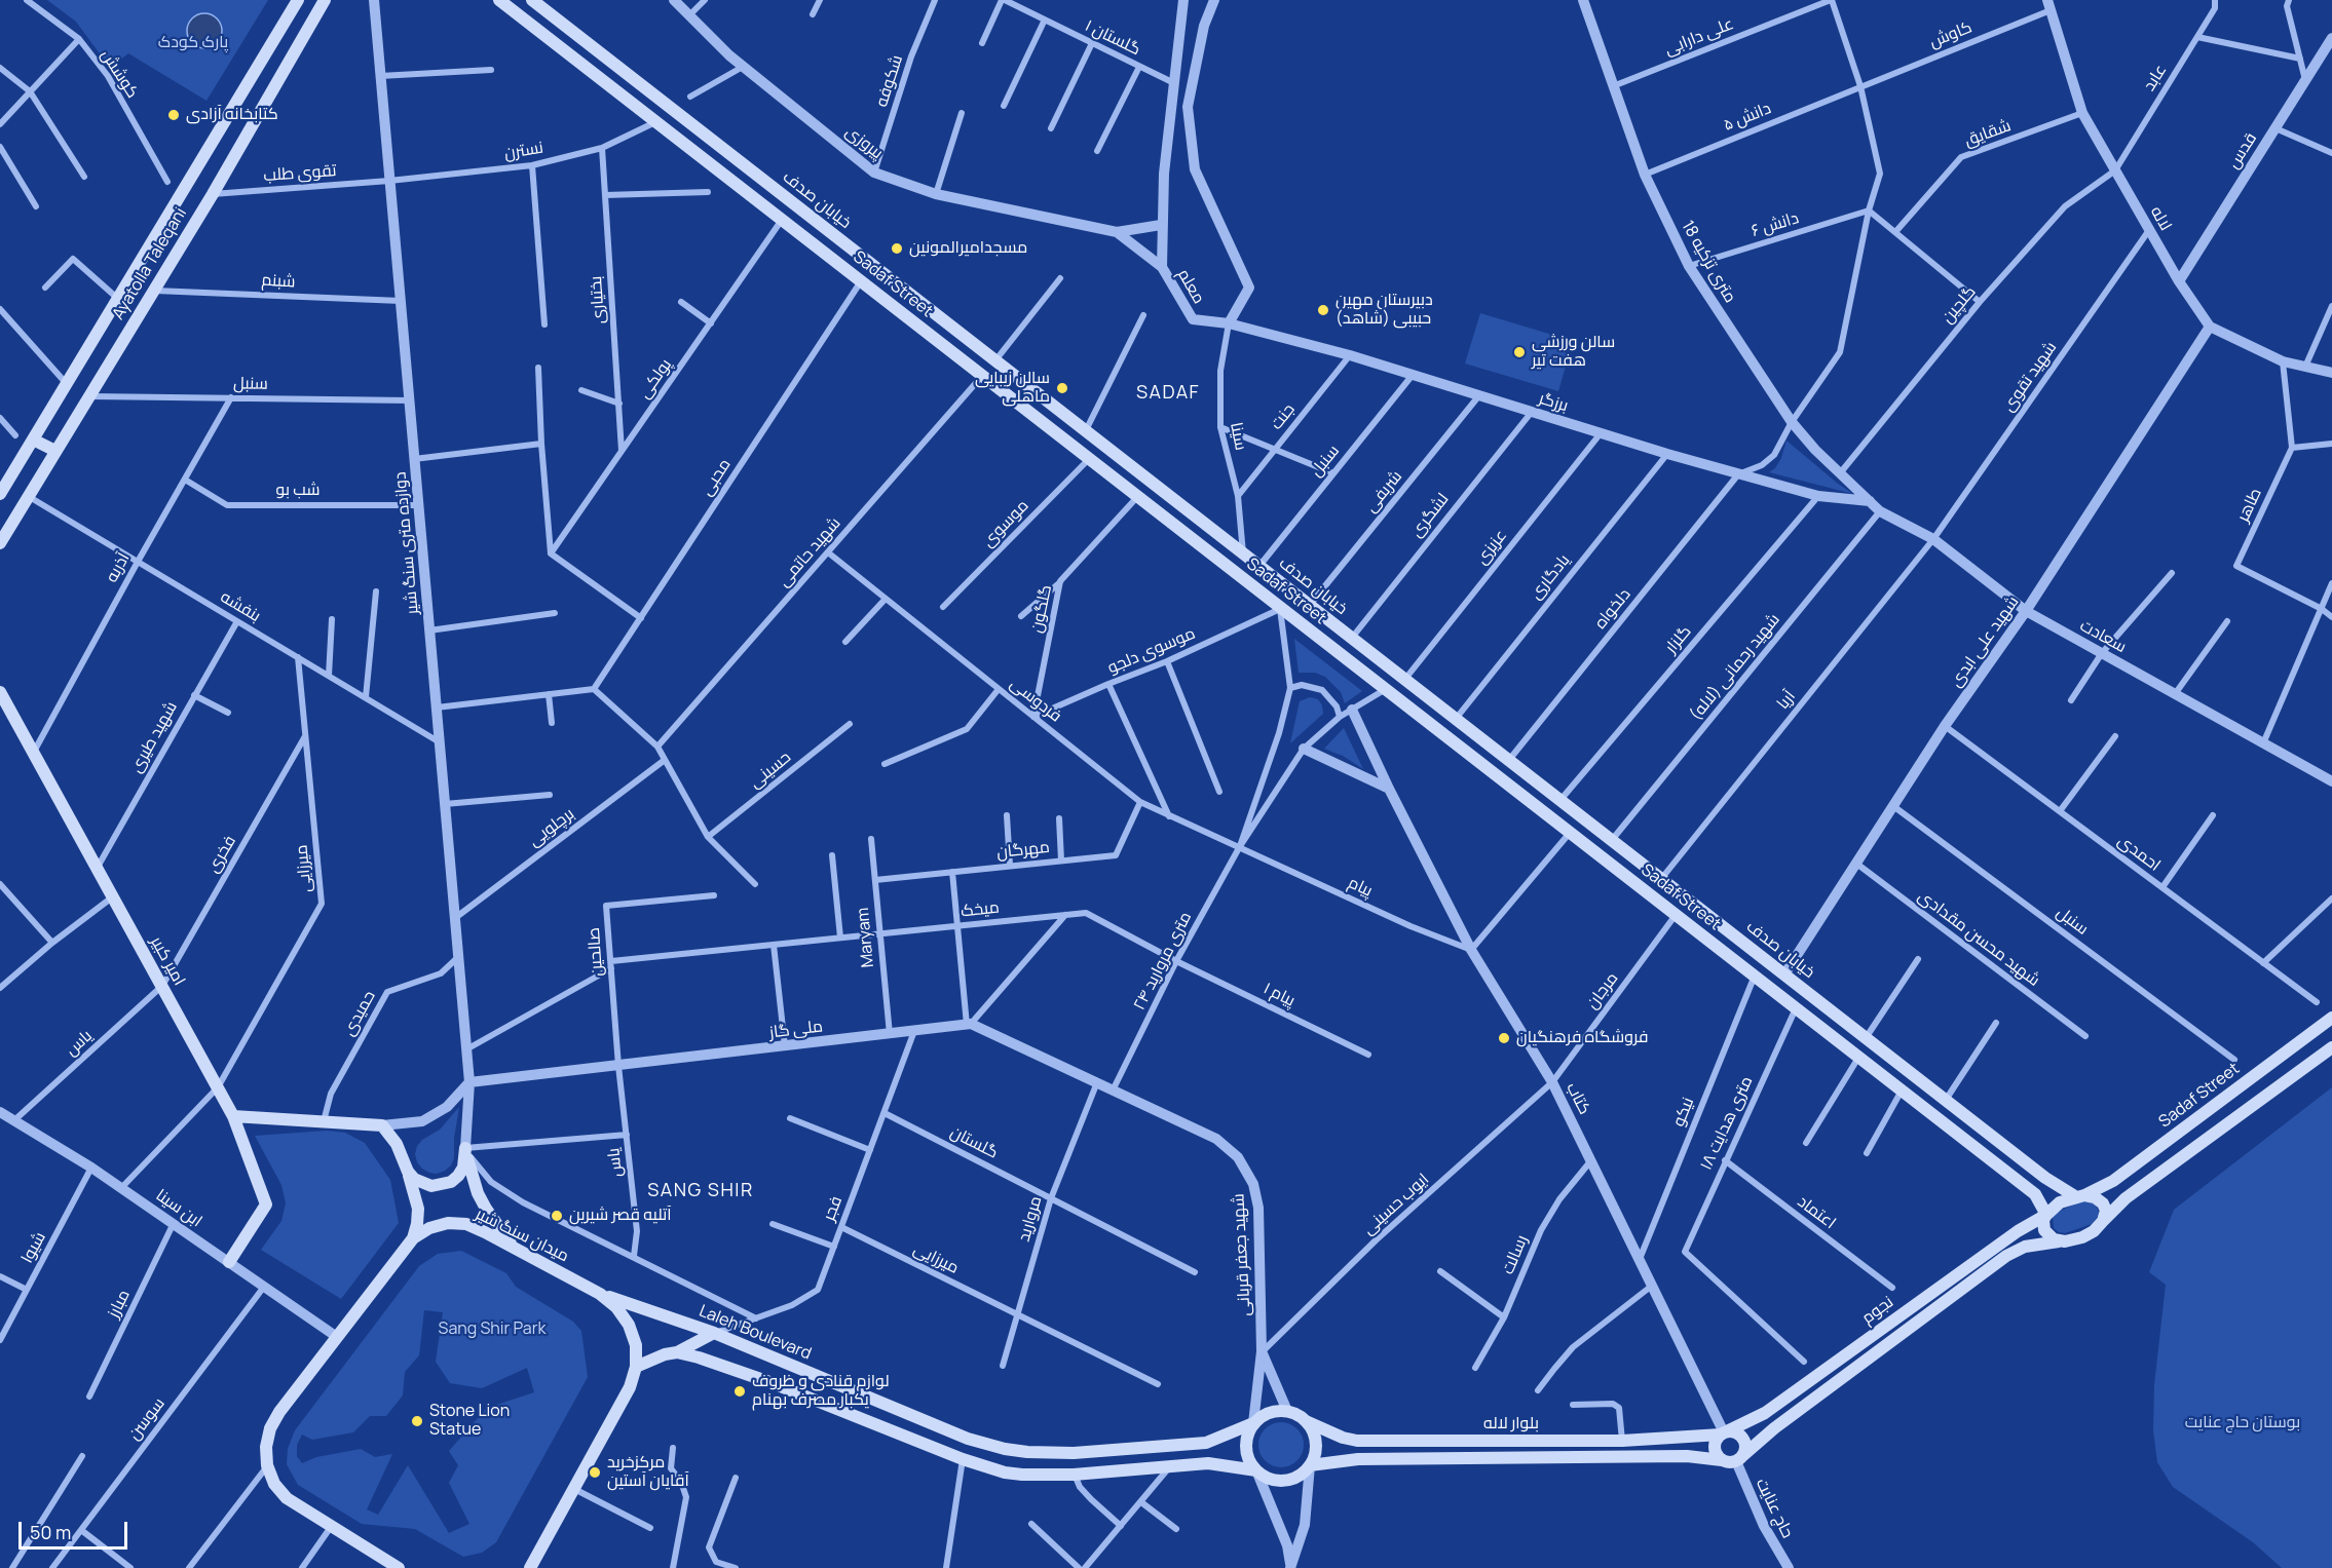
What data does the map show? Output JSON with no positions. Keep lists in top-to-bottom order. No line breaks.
{"streets":{"main road":["خیابان صدف","Ayatolla Taleqani","Sadaf Street","امیر کبیر","میدان سنگ شیر","نجوم","Laleh Boulevard","بلوار لاله"],"street":["کاوش","علی دارابی","گلستان ۱","کوشش","عابد","شکوفه","دانش ۵","شقایق","پیروزی","نسترن","قدس","تقوی طلب","لاله","دانش ۶","18 متری تزکیه","شبنم","معلم","بختیاری","گلچین","شهید تقوی","پولکی","سنبل","برزگر","جنت","سینا","محبی","شب بو","شریفی","طاهر","لشگری","موسوی","دوازده متری سنگ شیر","عزیزی","شهید حاتمی","آذربه","یادگاری","بنفشه","گلگون","دلخواه","سعادت","گلزار","شهید علی ابدی","موسوی دلجو","شهید رحمانی (لاله)","فردوسی","آریا","شهید طیری","حسینی","برچلویی","مهرگان","احمدی","فخری","میرزایی","پیام","میخک","Maryam","شهید محسن مقدادی","صالحین","۲۴ متری مروارید","مرجان","پیام ۱","حمیدی","ملی گاز","یاس","کتاب","نیکو","۱۸ متری هدایت","گلستان","ایوب حسینی","ابن سینا","فجر","اعتماد","مروارید","شیوا","شهید جعفر قربانی","رسالت","مبارز","سوسن","حاج عنایت"]},"crossings":[["کاوش","دانش ۵"],["کاوش","لاله"],["علی دارابی","18 متری تزکیه"],["گلستان ۱","معلم"],["عابد","لاله"],["عابد","گلچین"],["شکوفه","پیروزی"],["دانش ۵","18 متری تزکیه"],["شقایق","لاله"],["نسترن","تقوی طلب"],["نسترن","Sadaf Street"],["نسترن","بختیاری"],["نسترن","دوازده متری سنگ شیر"],["قدس","لاله"],["تقوی طلب","Ayatolla Taleqani"],["تقوی طلب","دوازده متری سنگ شیر"],["خیابان صدف","Sadaf Street"],["خیابان صدف","سنبل"],["خیابان صدف","سینا"],["خیابان صدف","شریفی"],["خیابان صدف","لشگری"],["خیابان صدف","عزیزی"],["خیابان صدف","یادگاری"],["خیابان صدف","دلخواه"],["خیابان صدف","گلزار"],["خیابان صدف","شهید علی ابدی"],["خیابان صدف","شهید رحمانی (لاله)"],["خیابان صدف","آریا"],["خیابان صدف","نجوم"],["لاله","گلچین"],["لاله","شهید تقوی"],["لاله","شهید علی ابدی"],["دانش ۶","18 متری تزکیه"],["18 متری تزکیه","گلچین"],["18 متری تزکیه","برزگر"],["18 متری تزکیه","سعادت"],["Ayatolla Taleqani","شبنم"],["Ayatolla Taleqani","سنبل"],["Ayatolla Taleqani","بنفشه"],["شبنم","دوازده متری سنگ شیر"],["Sadaf Street","پولکی"],["Sadaf Street","محبی"],["Sadaf Street","موسوی"],["Sadaf Street","شهید حاتمی"],["Sadaf Street","گلگون"],["Sadaf Street","موسوی دلجو"],["Sadaf Street","۲۴ متری مروارید"],["Sadaf Street","مرجان"],["Sadaf Street","نیکو"],["Sadaf Street","۱۸ متری هدایت"],["Sadaf Street","نجوم"],["معلم","برزگر"],["معلم","سینا"],["بختیاری","پولکی"],["شهید تقوی","سعادت"],["شهید تقوی","آریا"],["سنبل","برزگر"],["سنبل","دوازده متری سنگ شیر"],["سنبل","آذربه"],["سنبل","شهید علی ابدی"],["برزگر","جنت"],["برزگر","سینا"],["برزگر","شریفی"],["برزگر","لشگری"],["برزگر","عزیزی"],["برزگر","یادگاری"],["برزگر","دلخواه"],["برزگر","سعادت"],["برزگر","گلزار"],["جنت","سینا"],["شب بو","دوازده متری سنگ شیر"],["شب بو","آذربه"],["دوازده متری سنگ شیر","بنفشه"],["دوازده متری سنگ شیر","برچلویی"],["دوازده متری سنگ شیر","حمیدی"],["دوازده متری سنگ شیر","ملی گاز"],["شهید حاتمی","فردوسی"],["آذربه","بنفشه"],["آذربه","امیر کبیر"],["بنفشه","شهید طیری"],["بنفشه","میرزایی"],["گلگون","موسوی دلجو"],["گلگون","فردوسی"],["سعادت","شهید علی ابدی"],["سعادت","شهید رحمانی (لاله)"],["سعادت","آریا"],["شهید علی ابدی","احمدی"],["شهید علی ابدی","شهید محسن مقدادی"],["موسوی دلجو","فردوسی"],["موسوی دلجو","۲۴ متری مروارید"],["فردوسی","مهرگان"],["فردوسی","پیام"],["فردوسی","۲۴ متری مروارید"],["شهید طیری","امیر کبیر"],["مهرگان","Maryam"],["فخری","میرزایی"],["فخری","امیر کبیر"],["فخری","یاس"],["میرزایی","امیر کبیر"],["میرزایی","ابن سینا"],["میرزایی","فجر"],["میرزایی","مروارید"],["پیام","۲۴ متری مروارید"],["پیام","کتاب"],["میخک","Maryam"],["میخک","صالحین"],["میخک","۲۴ متری مروارید"],["میخک","پیام ۱"],["Maryam","ملی گاز"],["صالحین","ملی گاز"],["صالحین","یاس"],["امیر کبیر","یاس"],["امیر کبیر","ابن سینا"],["۲۴ متری مروارید","پیام ۱"],["۲۴ متری مروارید","کتاب"],["۲۴ متری مروارید","شهید جعفر قربانی"],["مرجان","کتاب"],["مرجان","ایوب حسینی"],["ملی گاز","یاس"],["ملی گاز","فجر"],["یاس","ابن سینا"],["کتاب","نیکو"],["کتاب","ایوب حسینی"],["کتاب","رسالت"],["کتاب","نجوم"],["کتاب","بلوار لاله"],["کتاب","حاج عنایت"],["۱۸ متری هدایت","اعتماد"],["گلستان","فجر"],["گلستان","مروارید"],["ایوب حسینی","شهید جعفر قربانی"],["ابن سینا","میدان سنگ شیر"],["ابن سینا","شیوا"],["ابن سینا","مبارز"],["ابن سینا","سوسن"],["فجر","Laleh Boulevard"],["میدان سنگ شیر","Laleh Boulevard"],["نجوم","بلوار لاله"],["نجوم","حاج عنایت"],["Laleh Boulevard","بلوار لاله"],["بلوار لاله","حاج عنایت"]],"districts":["SADAF","SANG SHIR"],"parks":["پارک کودک","Sang Shir Park","بوستان حاج عنایت"],"places":["کتابخانه آزادی","مسجدامیرالمونین","دبیرستان مهین حبیبی (شاهد)","سالن ورزشی هفت تیر","سالن زیبایی ماهلی","فروشگاه فرهنگیان","آتلیه قصر شیرین","لوازم قنادی و ظروف یکبار مصرف بهنام","Stone Lion Statue","مرکزخرید آقایان آستین"],"scale_bar":"50 m"}
